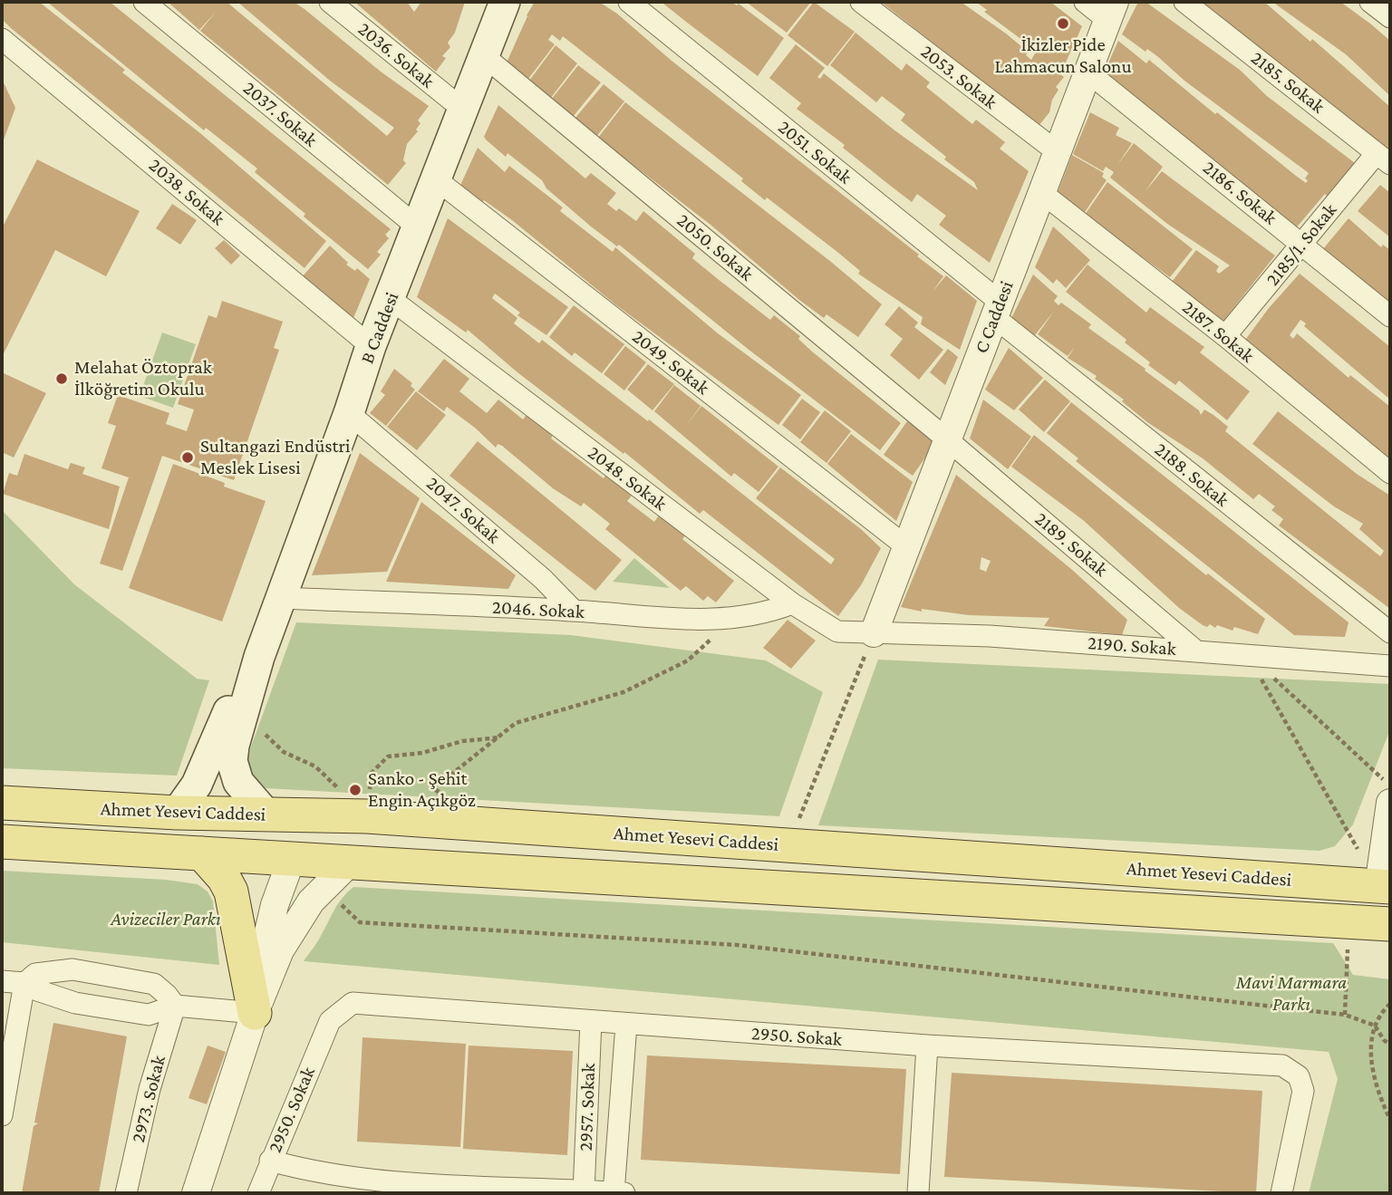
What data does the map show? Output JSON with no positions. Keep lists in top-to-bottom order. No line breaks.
{"streets":{"main road":["B Caddesi","Ahmet Yesevi Caddesi"],"street":["2036. Sokak","2053. Sokak","2185. Sokak","2037. Sokak","2051. Sokak","2038. Sokak","2186. Sokak","2185/1. Sokak","2050. Sokak","C Caddesi","2187. Sokak","2049. Sokak","2188. Sokak","2048. Sokak","2047. Sokak","2189. Sokak","2046. Sokak","2190. Sokak","2950. Sokak","2973. Sokak","2957. Sokak"]},"crossings":[["2036. Sokak","B Caddesi"],["2053. Sokak","C Caddesi"],["2185. Sokak","2185/1. Sokak"],["2037. Sokak","B Caddesi"],["2051. Sokak","C Caddesi"],["2051. Sokak","2188. Sokak"],["2038. Sokak","B Caddesi"],["2186. Sokak","2185/1. Sokak"],["2186. Sokak","C Caddesi"],["2185/1. Sokak","2187. Sokak"],["2050. Sokak","C Caddesi"],["2050. Sokak","B Caddesi"],["2050. Sokak","2189. Sokak"],["C Caddesi","2187. Sokak"],["C Caddesi","2049. Sokak"],["C Caddesi","2188. Sokak"],["C Caddesi","2048. Sokak"],["C Caddesi","2189. Sokak"],["C Caddesi","2190. Sokak"],["B Caddesi","2049. Sokak"],["B Caddesi","2048. Sokak"],["B Caddesi","2047. Sokak"],["B Caddesi","2046. Sokak"],["B Caddesi","Ahmet Yesevi Caddesi"],["2048. Sokak","2046. Sokak"],["2048. Sokak","2190. Sokak"],["2047. Sokak","2046. Sokak"],["2189. Sokak","2190. Sokak"],["2950. Sokak","2957. Sokak"]],"parks":["Avizeciler Parkı","Mavi Marmara Parkı"],"places":["İkizler Pide Lahmacun Salonu","Melahat Öztoprak İlköğretim Okulu","Sultangazi Endüstri Meslek Lisesi","Sanko - Şehit Engin Açıkgöz"]}
